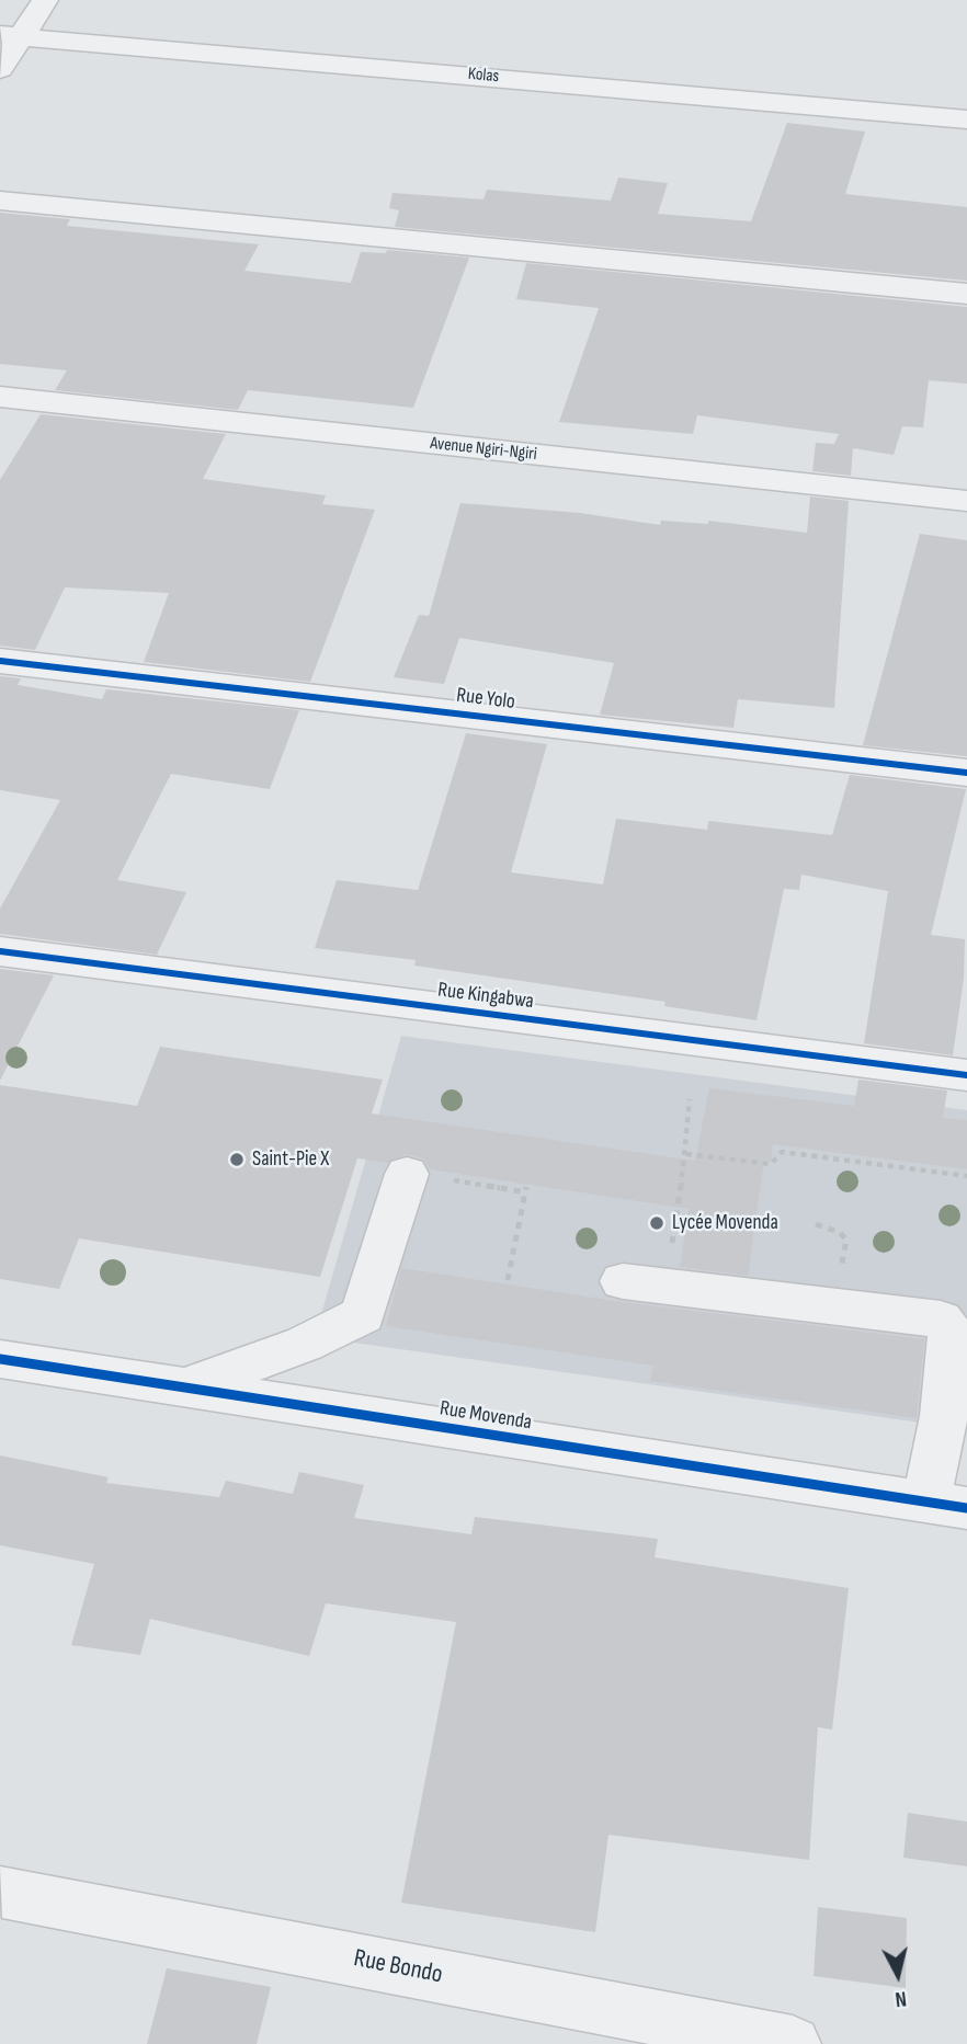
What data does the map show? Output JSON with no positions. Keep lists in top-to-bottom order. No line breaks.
{"streets":{"street":["Kolas","Avenue Ngiri-Ngiri","Rue Yolo","Rue Kingabwa","Rue Movenda","Rue Bondo"]},"places":["Saint-Pie X","Lycée Movenda"],"north":"bottom"}
